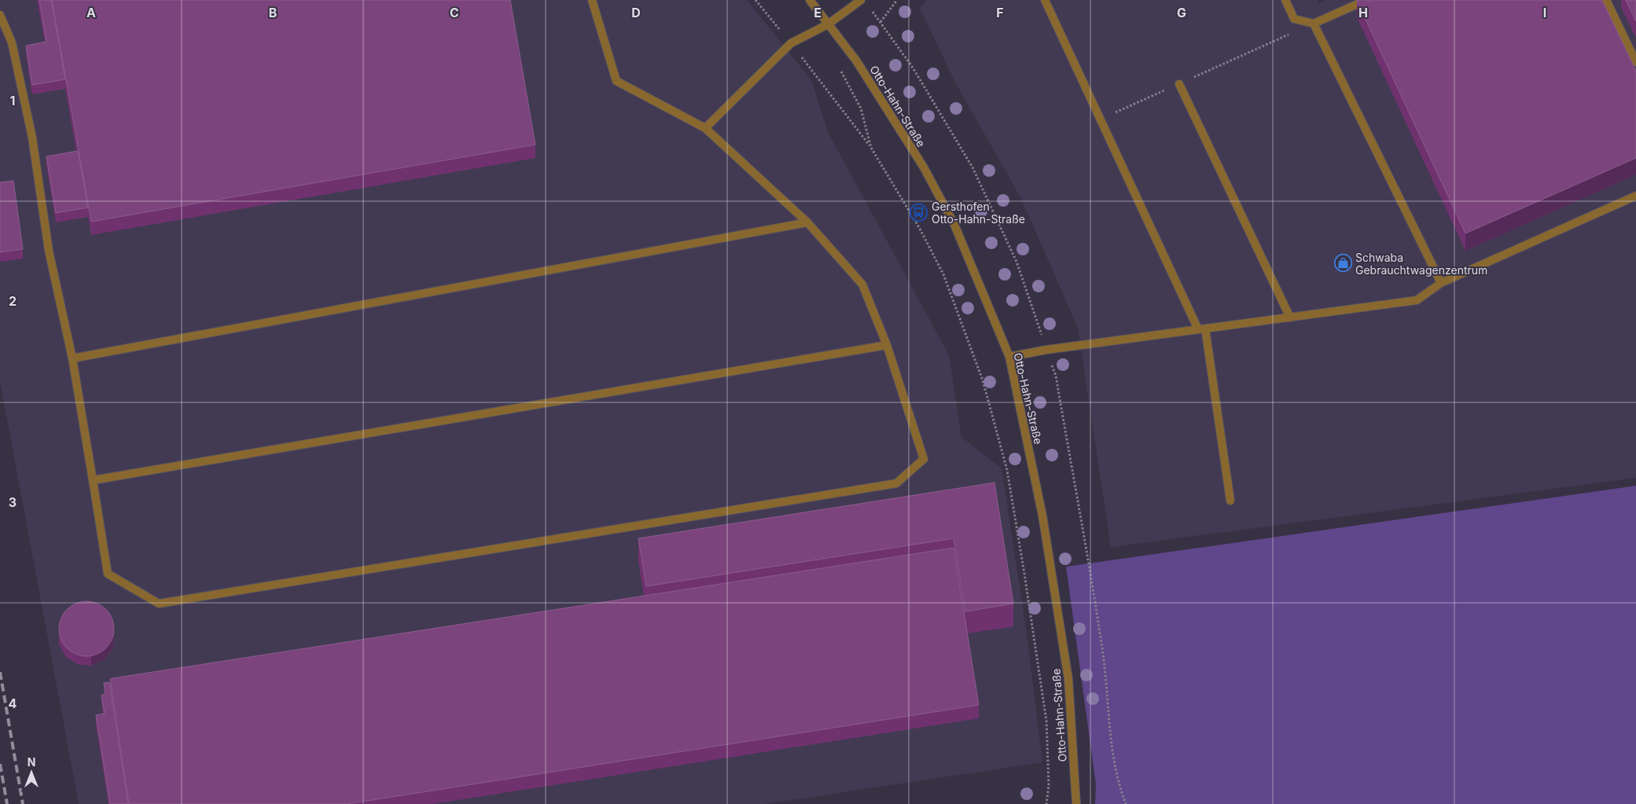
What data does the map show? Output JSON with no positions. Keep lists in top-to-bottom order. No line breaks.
{"streets":{"street":["Otto-Hahn-Straße"]},"places":{"bus stop":["Gersthofen Otto-Hahn-Straße"],"shop":["Schwaba Gebrauchtwagenzentrum"]},"north":"top","grid":{"columns":["A","B","C","D","E","F","G","H","I"],"rows":["1","2","3","4"]}}
